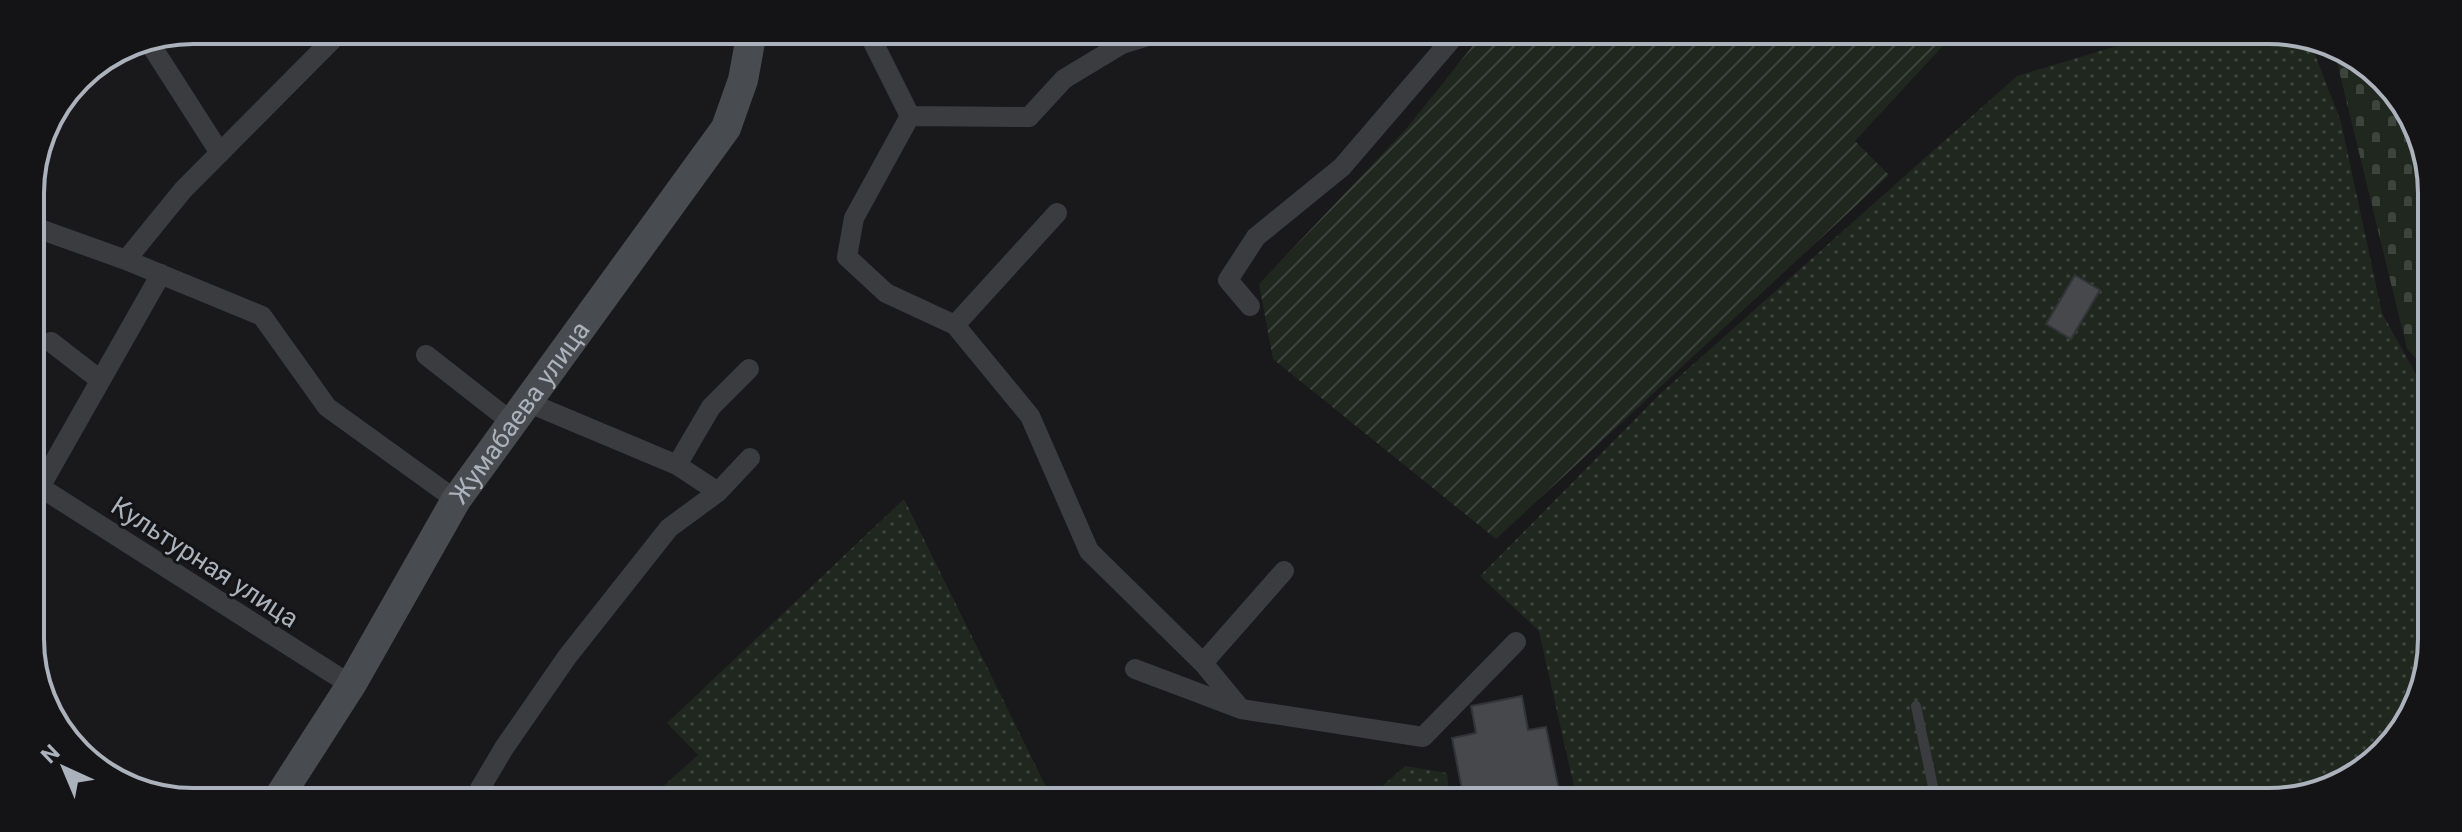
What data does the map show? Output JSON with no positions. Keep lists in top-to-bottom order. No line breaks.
{"streets":{"street":["Жумабаева улица","Культурная улица"]},"crossings":[["Жумабаева улица","Культурная улица"]],"north":"top left"}
